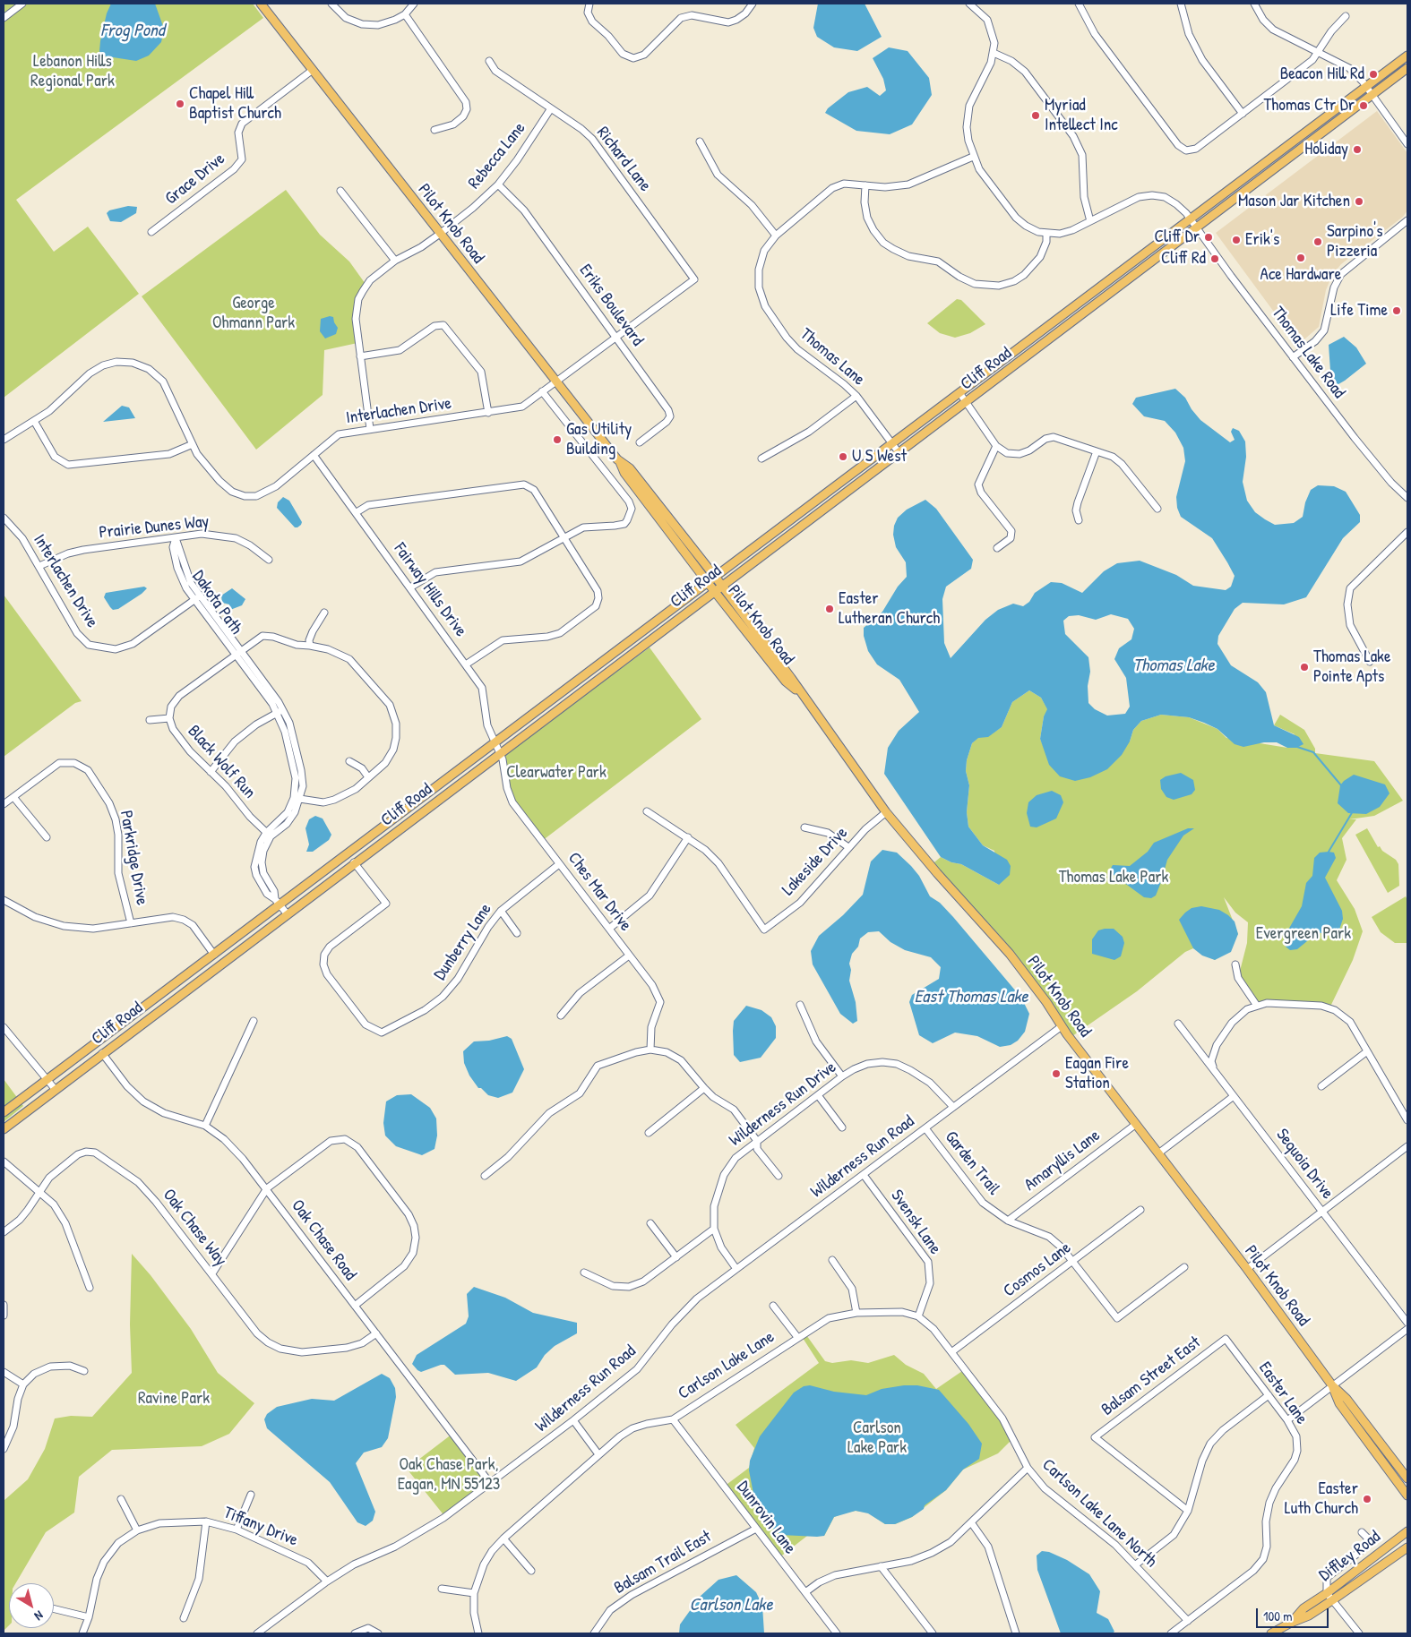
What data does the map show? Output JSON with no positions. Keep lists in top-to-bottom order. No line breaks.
{"streets":{"main road":["Pilot Knob Road","Cliff Road","Diffley Road"],"street":["Rebecca Lane","Richard Lane","Grace Drive","Eriks Boulevard","Thomas Lake Road","Thomas Lane","Interlachen Drive","Prairie Dunes Way","Fairway Hills Drive","Dakota Path","Black Wolf Run","Parkridge Drive","Lakeside Drive","Ches Mar Drive","Dunberry Lane","Wilderness Run Drive","Wilderness Run Road","Amaryllis Lane","Garden Trail","Sequoia Drive","Svensk Lane","Oak Chase Way","Oak Chase Road","Cosmos Lane","Carlson Lake Lane","Balsam Street East","Easter Lane","Carlson Lake Lane North","Dunrovin Lane","Tiffany Drive","Balsam Trail East"]},"crossings":[["Rebecca Lane","Richard Lane"],["Rebecca Lane","Pilot Knob Road"],["Rebecca Lane","Eriks Boulevard"],["Rebecca Lane","Interlachen Drive"],["Richard Lane","Interlachen Drive"],["Grace Drive","Pilot Knob Road"],["Pilot Knob Road","Cliff Road"],["Pilot Knob Road","Interlachen Drive"],["Pilot Knob Road","Lakeside Drive"],["Pilot Knob Road","Wilderness Run Road"],["Pilot Knob Road","Amaryllis Lane"],["Eriks Boulevard","Interlachen Drive"],["Thomas Lake Road","Cliff Road"],["Thomas Lane","Cliff Road"],["Cliff Road","Fairway Hills Drive"],["Cliff Road","Dakota Path"],["Cliff Road","Ches Mar Drive"],["Cliff Road","Dunberry Lane"],["Cliff Road","Oak Chase Road"],["Interlachen Drive","Prairie Dunes Way"],["Interlachen Drive","Fairway Hills Drive"],["Interlachen Drive","Dakota Path"],["Prairie Dunes Way","Dakota Path"],["Fairway Hills Drive","Ches Mar Drive"],["Dakota Path","Black Wolf Run"],["Ches Mar Drive","Dunberry Lane"],["Wilderness Run Drive","Wilderness Run Road"],["Wilderness Run Road","Garden Trail"],["Wilderness Run Road","Svensk Lane"],["Wilderness Run Road","Oak Chase Road"],["Wilderness Run Road","Tiffany Drive"],["Amaryllis Lane","Garden Trail"],["Garden Trail","Cosmos Lane"],["Svensk Lane","Carlson Lake Lane"],["Oak Chase Way","Oak Chase Road"],["Cosmos Lane","Carlson Lake Lane"],["Carlson Lake Lane","Carlson Lake Lane North"],["Carlson Lake Lane","Dunrovin Lane"],["Balsam Street East","Easter Lane"],["Easter Lane","Carlson Lake Lane North"],["Dunrovin Lane","Balsam Trail East"]],"water":["Frog Pond","Thomas Lake","East Thomas Lake","Carlson Lake"],"parks":["Lebanon Hills Regional Park","George Ohmann Park","Clearwater Park","Thomas Lake Park","Evergreen Park","Ravine Park","Carlson Lake Park","Oak Chase Park, Eagan, MN 55123"],"places":["Beacon Hill Rd","Chapel Hill Baptist Church","Thomas Ctr Dr","Myriad Intellect Inc","Holiday","Mason Jar Kitchen","Cliff Dr","Erik's","Sarpino's Pizzeria","Ace Hardware","Cliff Rd","Life Time","Gas Utility Building","U S West","Easter Lutheran Church","Thomas Lake Pointe Apts","Eagan Fire Station","Easter Luth Church"],"scale_bar":"100 m","north":"bottom right"}
